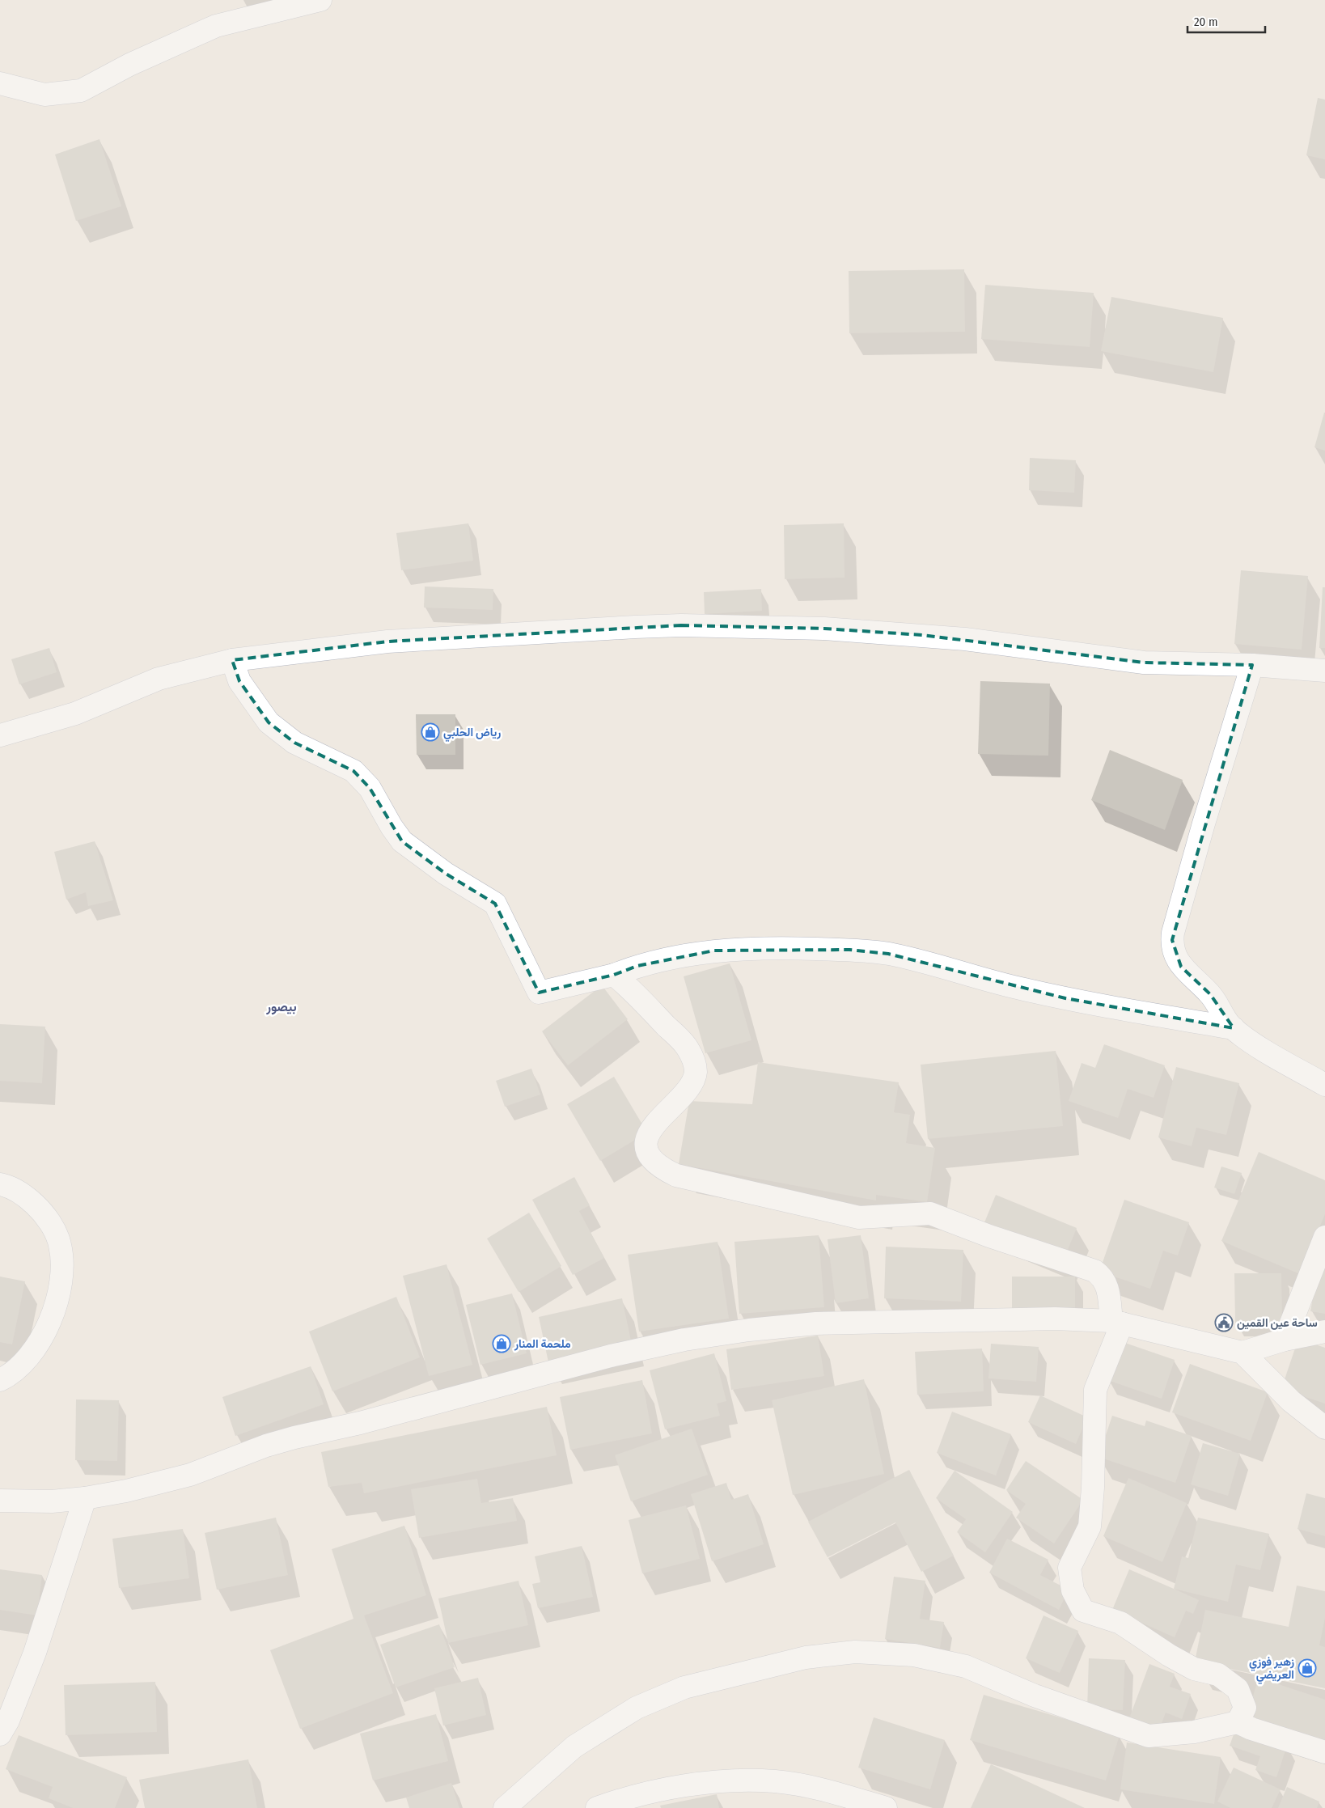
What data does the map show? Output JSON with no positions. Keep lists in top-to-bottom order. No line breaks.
{"districts":["بيصور"],"places":{"shop":["رياض الحلبي","ملحمة المنار","زهير فوزي العريضي"],"public building":["ساحة عين القمين"]},"scale_bar":"20 m"}
